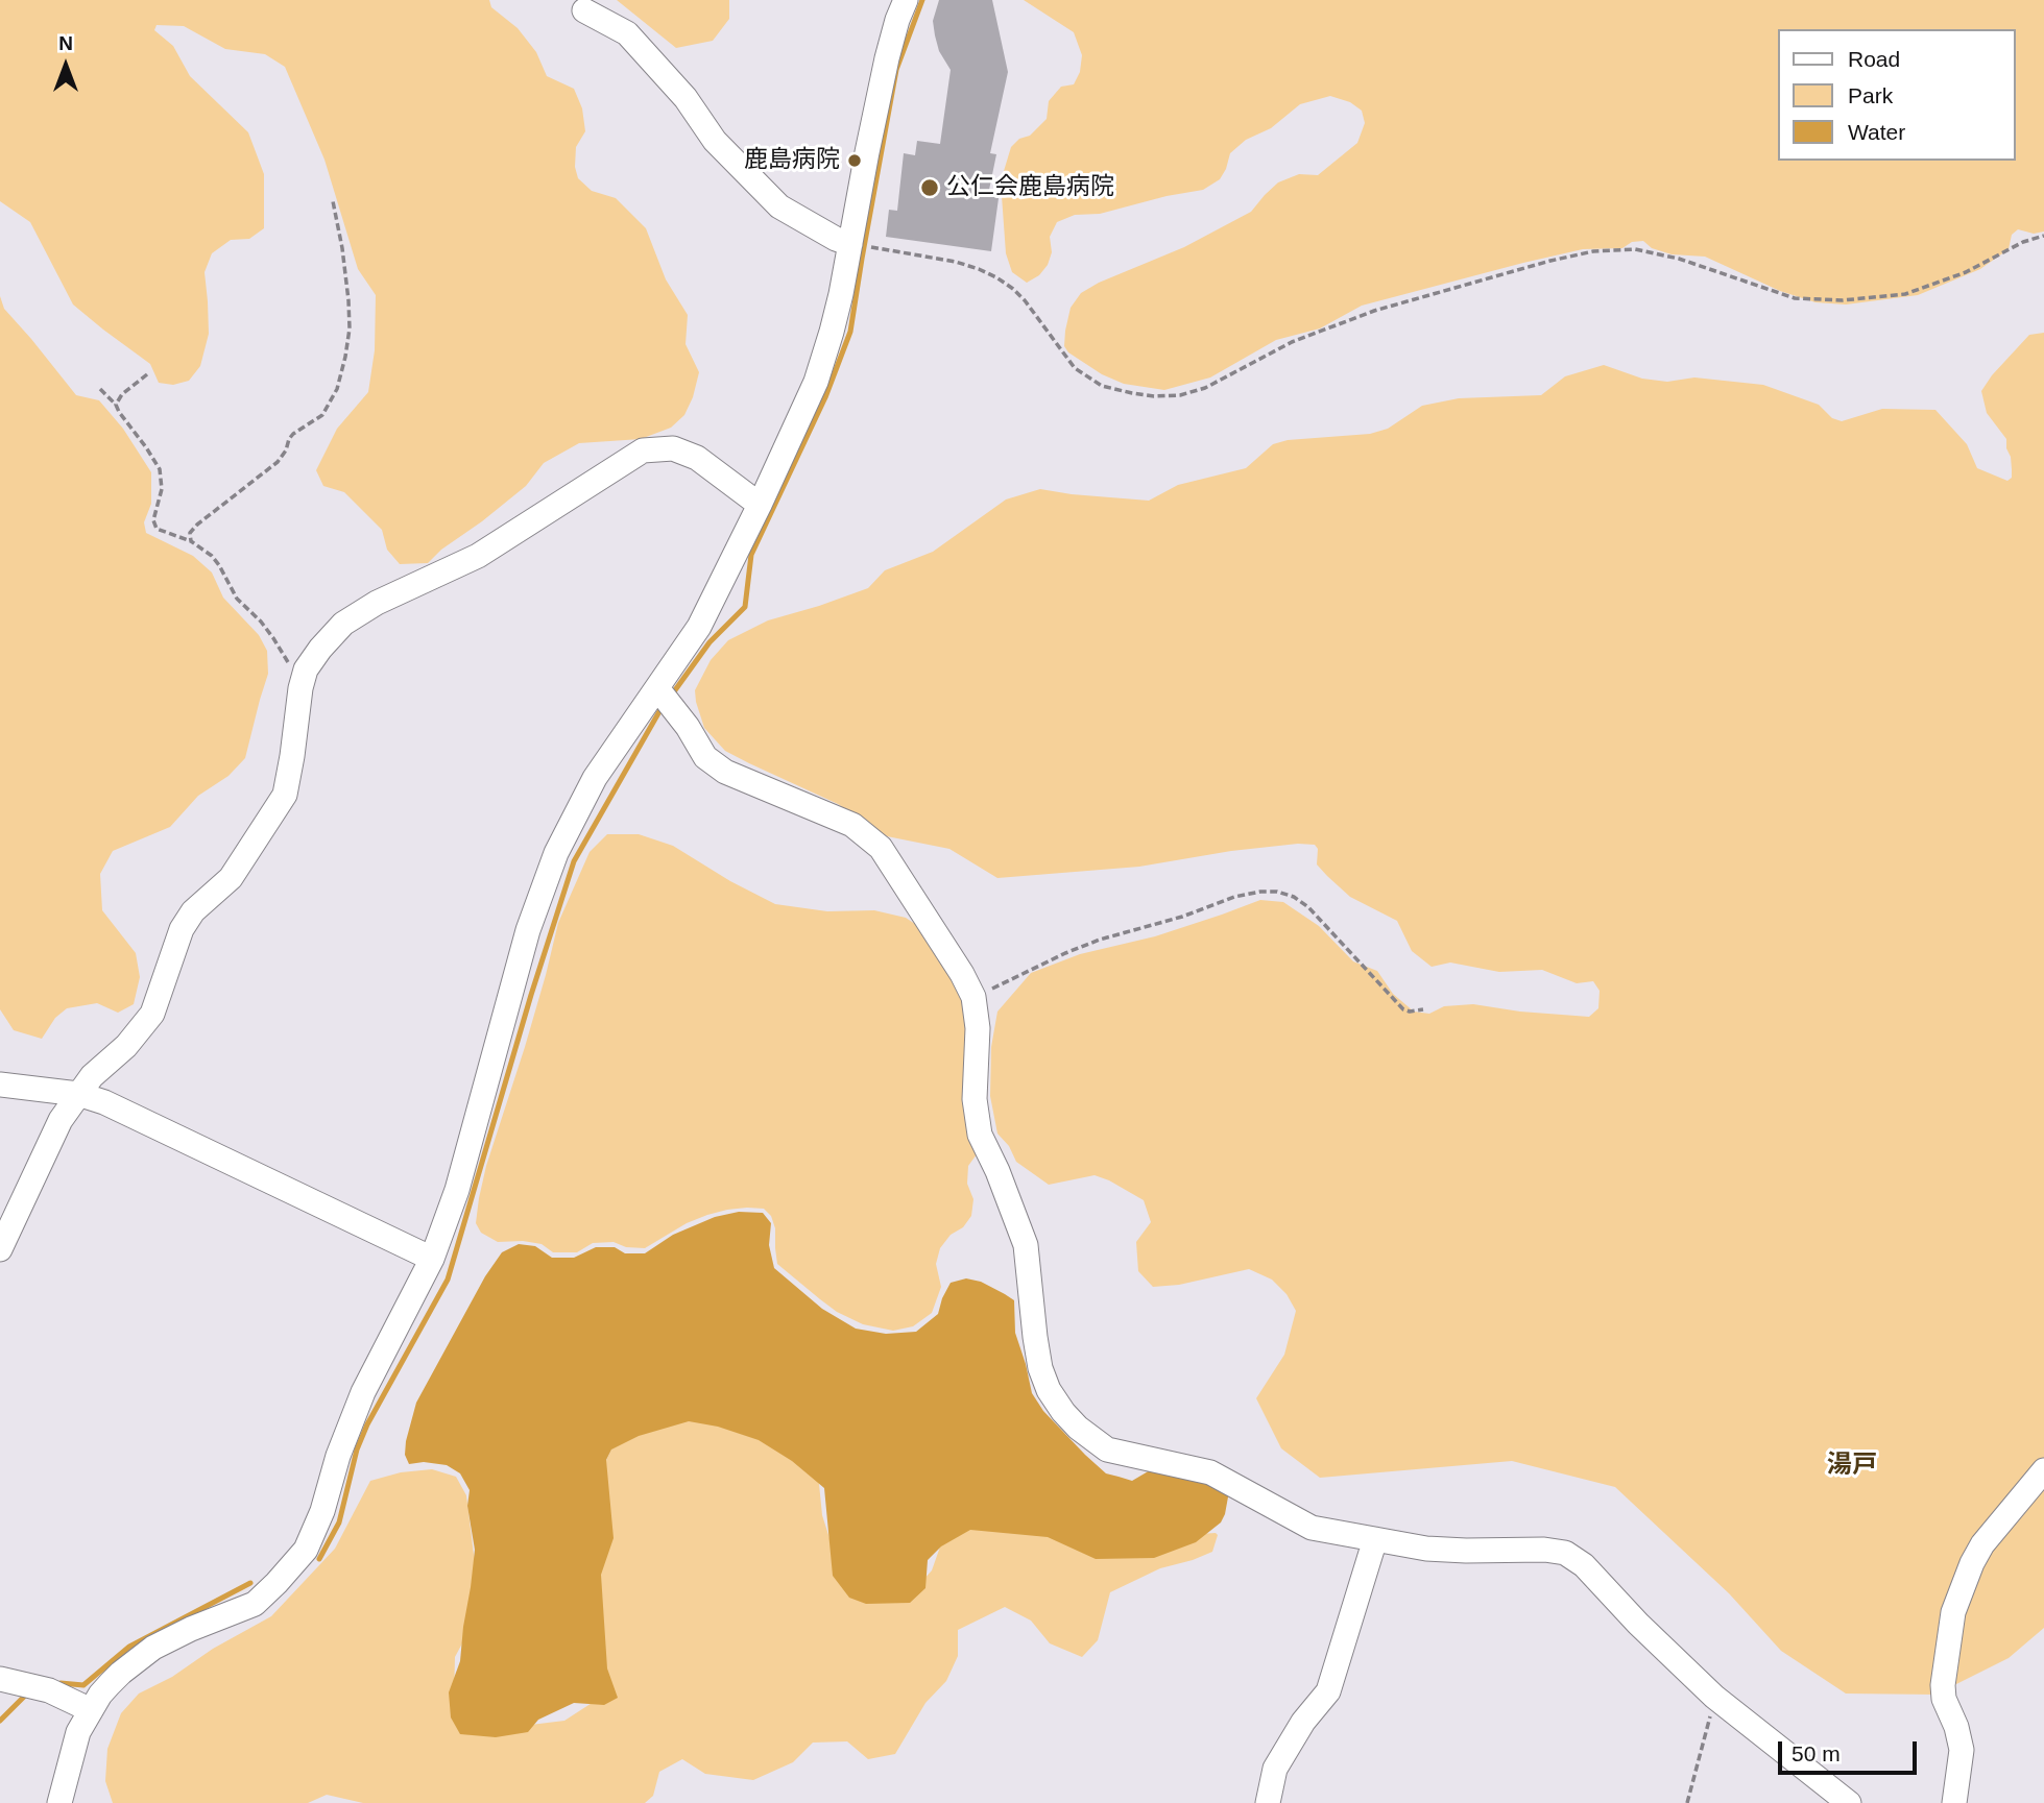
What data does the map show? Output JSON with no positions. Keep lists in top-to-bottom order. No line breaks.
{"districts":["湯戸"],"places":["鹿島病院","公仁会鹿島病院"],"legend":["Road","Park","Water"],"scale_bar":"50 m","north":"top"}
